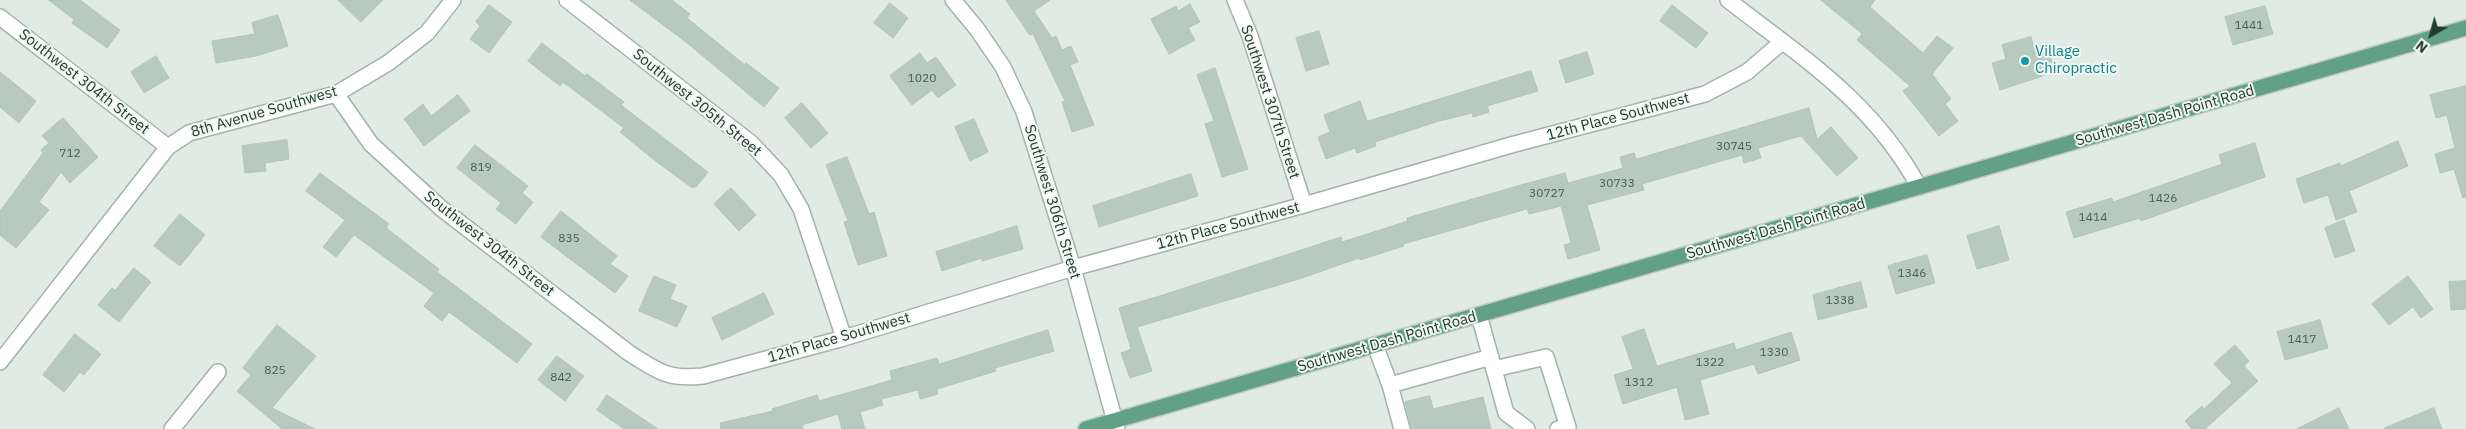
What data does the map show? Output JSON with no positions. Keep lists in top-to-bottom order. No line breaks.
{"streets":{"main road":["Southwest Dash Point Road"],"street":["Southwest 304th Street","Southwest 307th Street","Southwest 305th Street","8th Avenue Southwest","12th Place Southwest","Southwest 306th Street"]},"crossings":[["Southwest 304th Street","8th Avenue Southwest"],["Southwest 304th Street","12th Place Southwest"],["Southwest 307th Street","12th Place Southwest"],["Southwest 305th Street","12th Place Southwest"],["Southwest Dash Point Road","Southwest 306th Street"],["12th Place Southwest","Southwest 306th Street"]],"places":["Village Chiropractic"],"house_numbers":["1441","1020","30745","712","819","30733","30727","1426","1414","835","1346","1338","1417","1330","1322","825","842","1312"],"north":"bottom left"}
